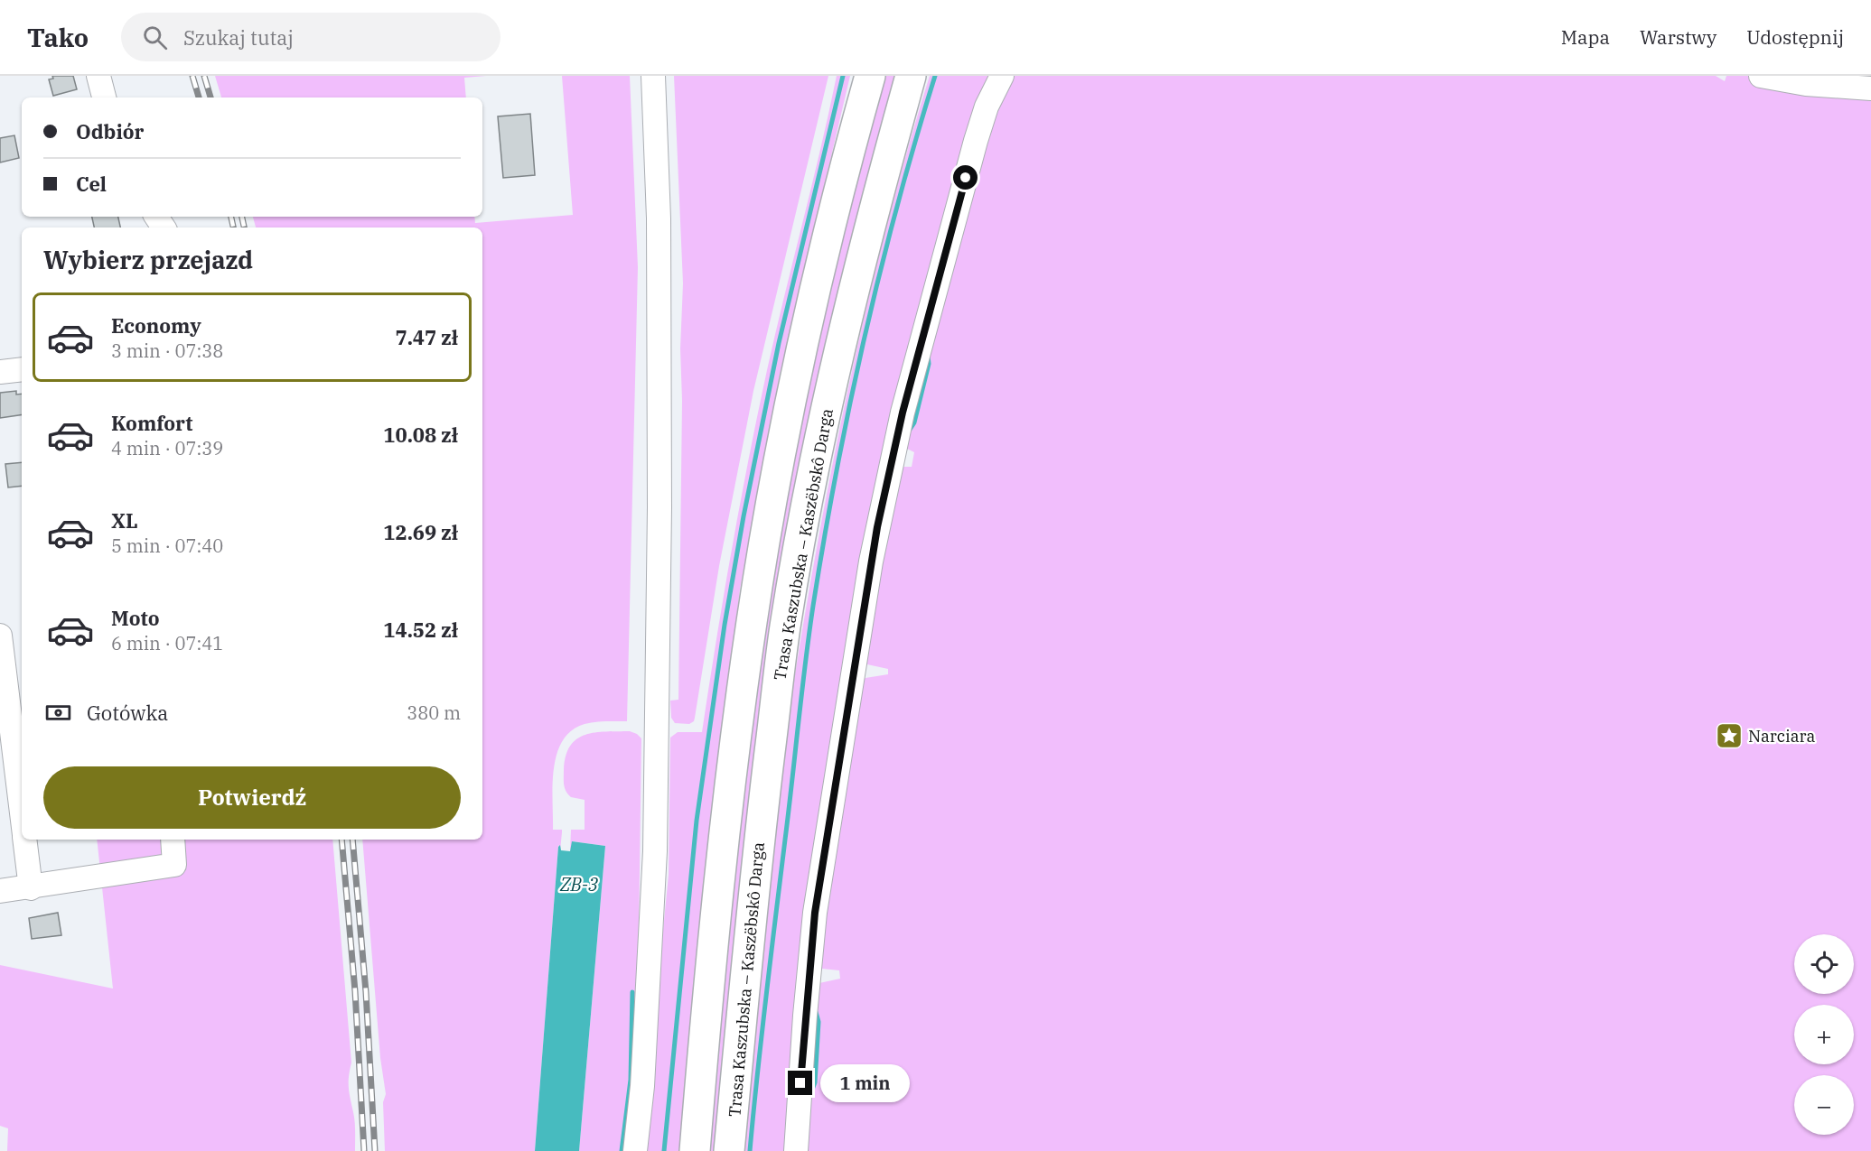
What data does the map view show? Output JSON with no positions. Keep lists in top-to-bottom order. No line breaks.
{"streets":{"highway":["Trasa Kaszubska – Kaszëbskô Darga"]},"water":["ZB-3"],"places":{"place":["Narciara"]},"page":{"header":"Tako","search":"Szukaj tutaj","nav":["Mapa","Warstwy","Udostępnij"],"banner":["Odbiór","Cel"],"heading":"Wybierz przejazd","list":[{"name":"Economy","note":"3 min · 07:38","value":"7.47 zł"},{"name":"Komfort","note":"4 min · 07:39","value":"10.08 zł"},{"name":"XL","note":"5 min · 07:40","value":"12.69 zł"},{"name":"Moto","note":"6 min · 07:41","value":"14.52 zł"}],"pay":["Gotówka","380 m"],"buttons":"Potwierdź","map_buttons":["+","−"],"bubble":"1 min"}}
